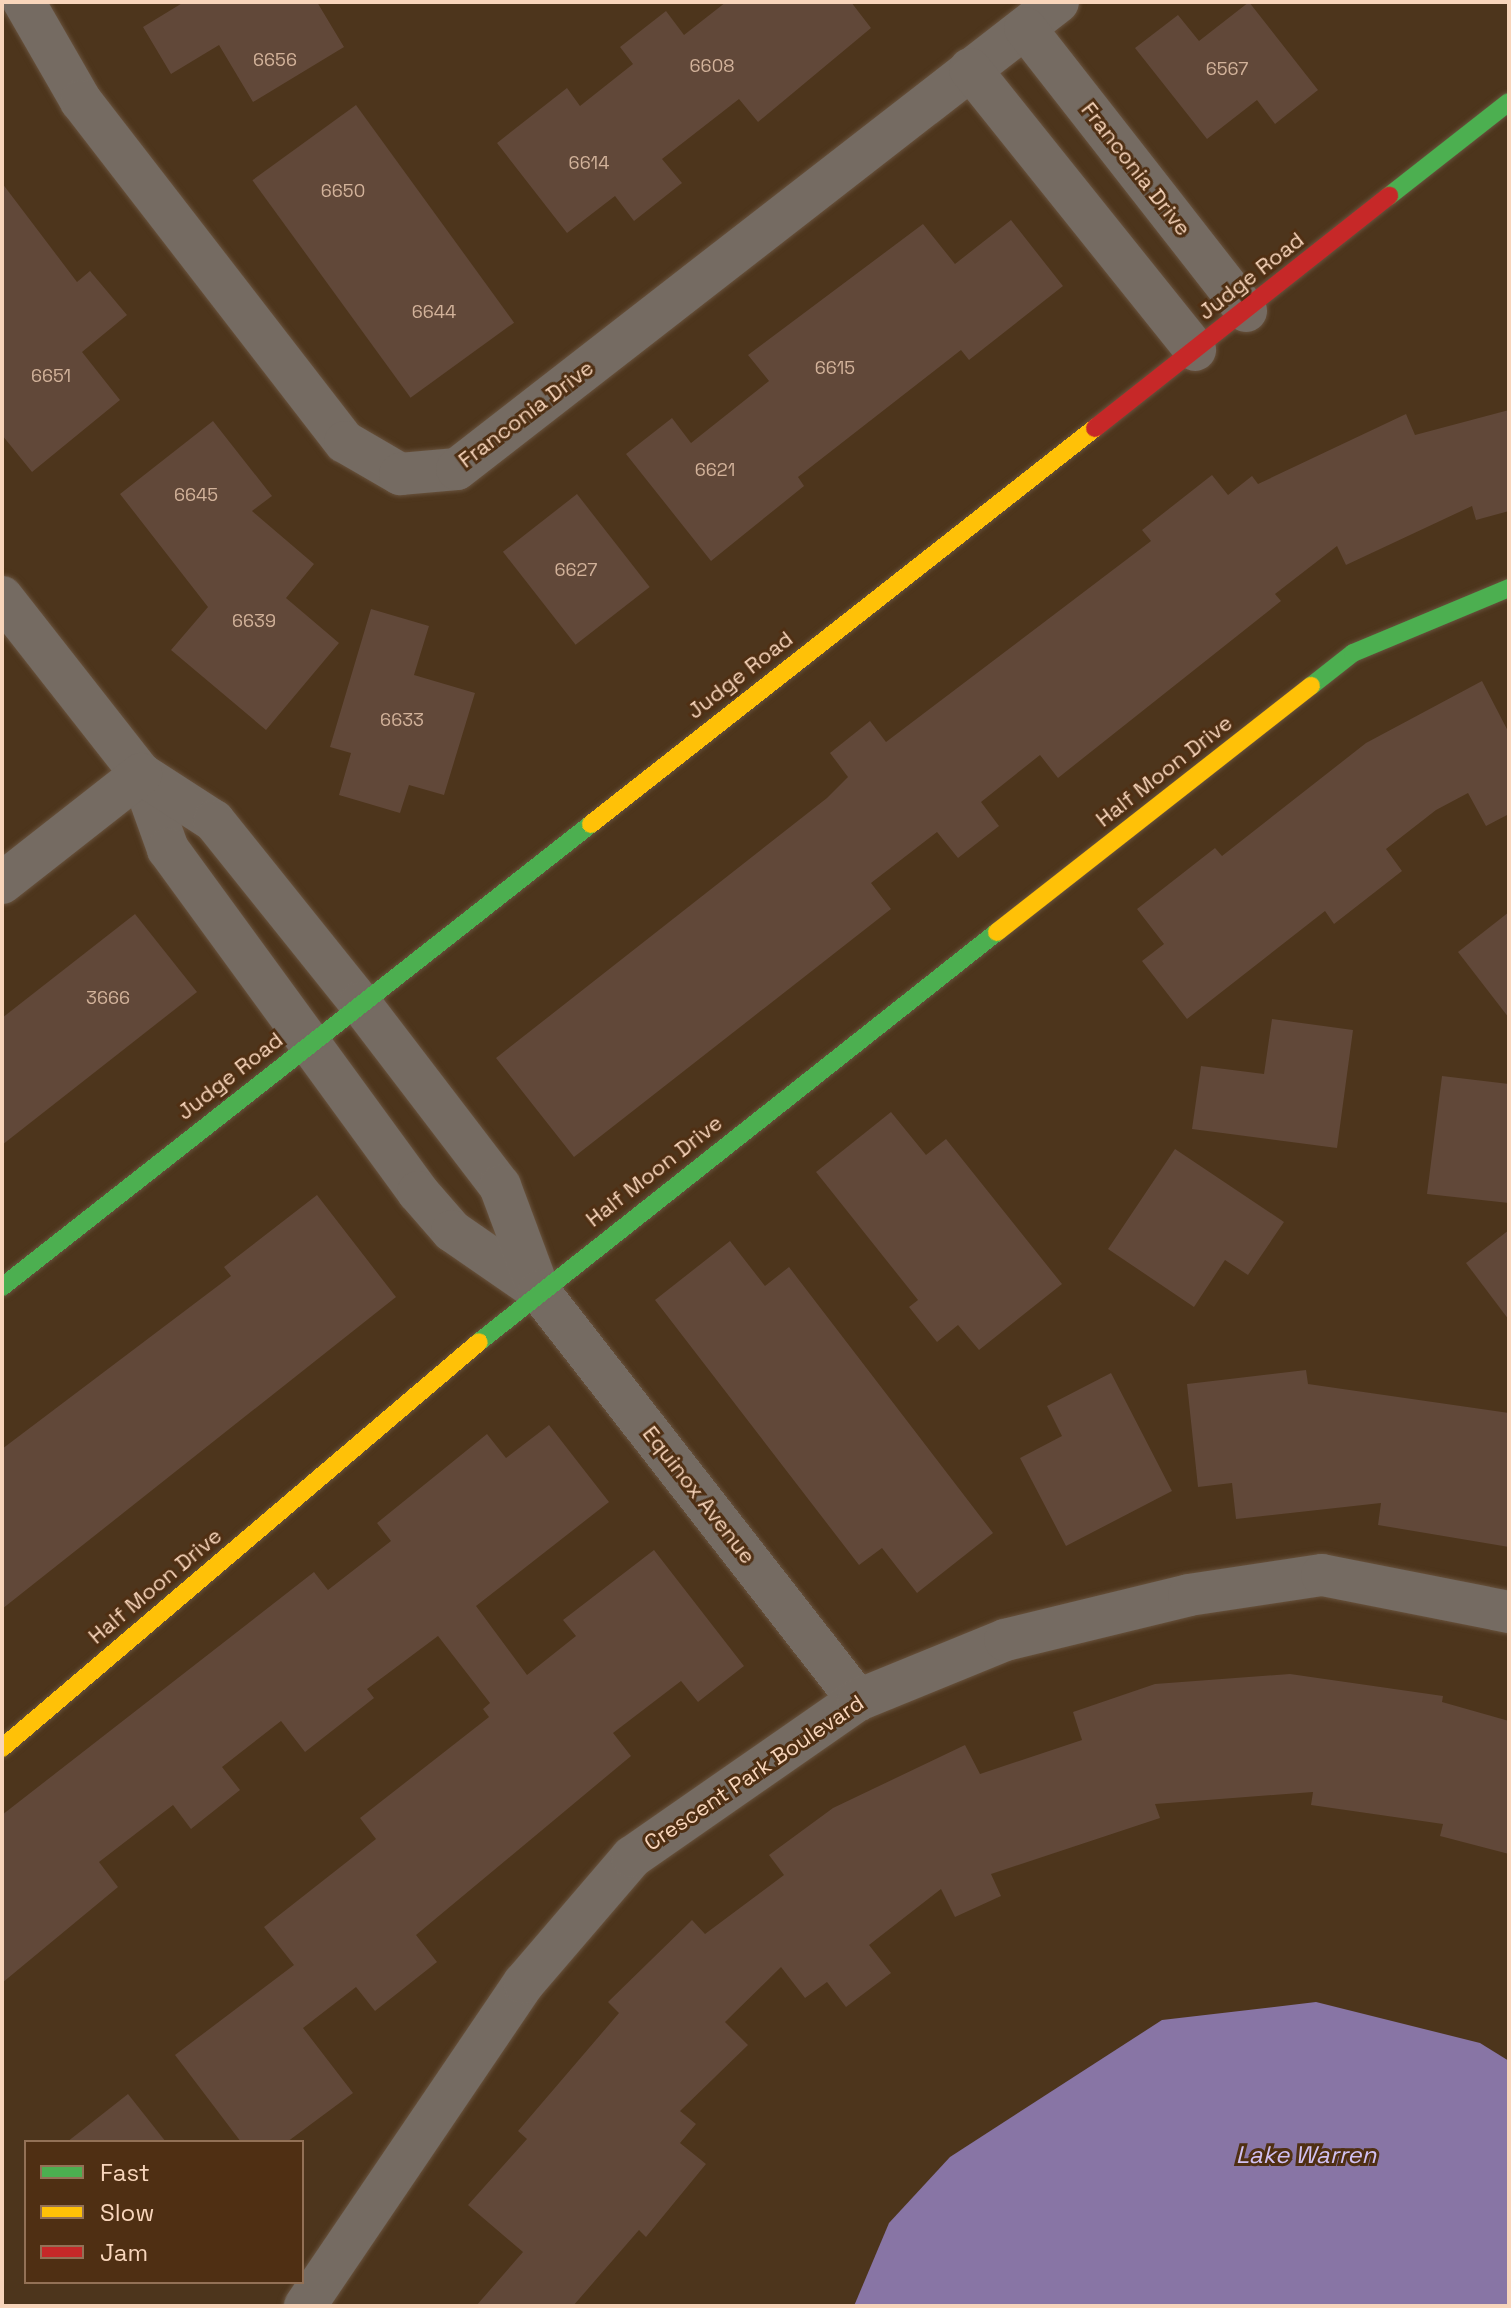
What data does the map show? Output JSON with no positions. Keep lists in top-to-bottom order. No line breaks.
{"streets":{"street":["Franconia Drive","Judge Road","Half Moon Drive","Equinox Avenue","Crescent Park Boulevard"]},"crossings":[["Franconia Drive","Judge Road"],["Judge Road","Equinox Avenue"],["Half Moon Drive","Equinox Avenue"],["Equinox Avenue","Crescent Park Boulevard"]],"water":["Lake Warren"],"house_numbers":["6656","6608","6567","6614","6650","6644","6615","6651","6621","6645","6627","6639","6633","3666"],"legend":["Fast","Slow","Jam"]}
